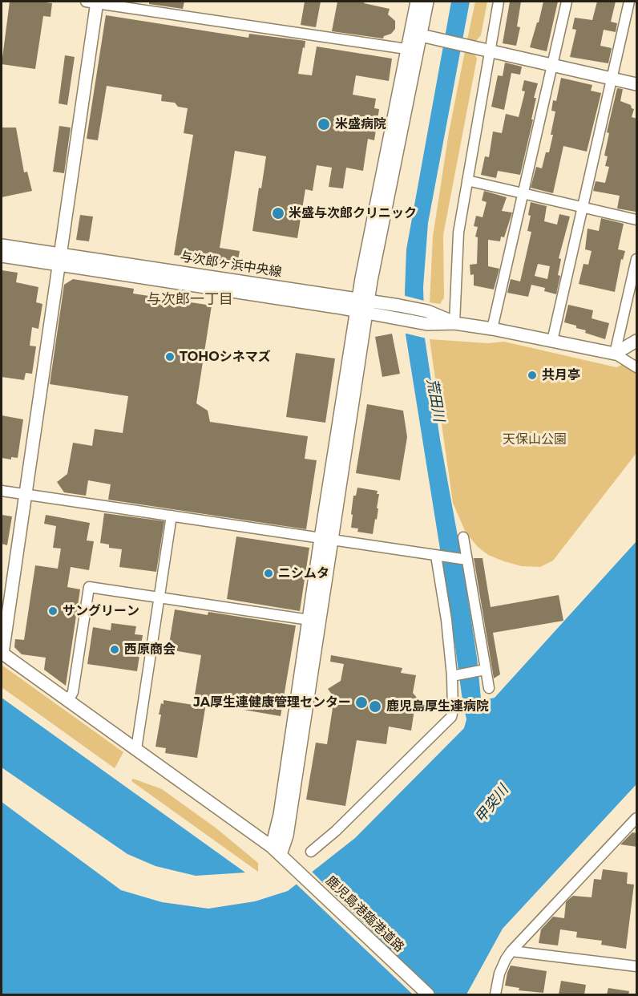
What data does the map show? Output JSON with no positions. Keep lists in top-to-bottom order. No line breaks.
{"streets":{"street":["与次郎ヶ浜中央線","鹿児島港臨港道路"]},"districts":["与次郎一丁目"],"water":["荒田川","甲突川"],"parks":["天保山公園"],"places":["米盛病院","米盛与次郎クリニック","TOHOシネマズ","共月亭","ニシムタ","サングリーン","西原商会","JA厚生連健康管理センター","鹿児島厚生連病院"]}
